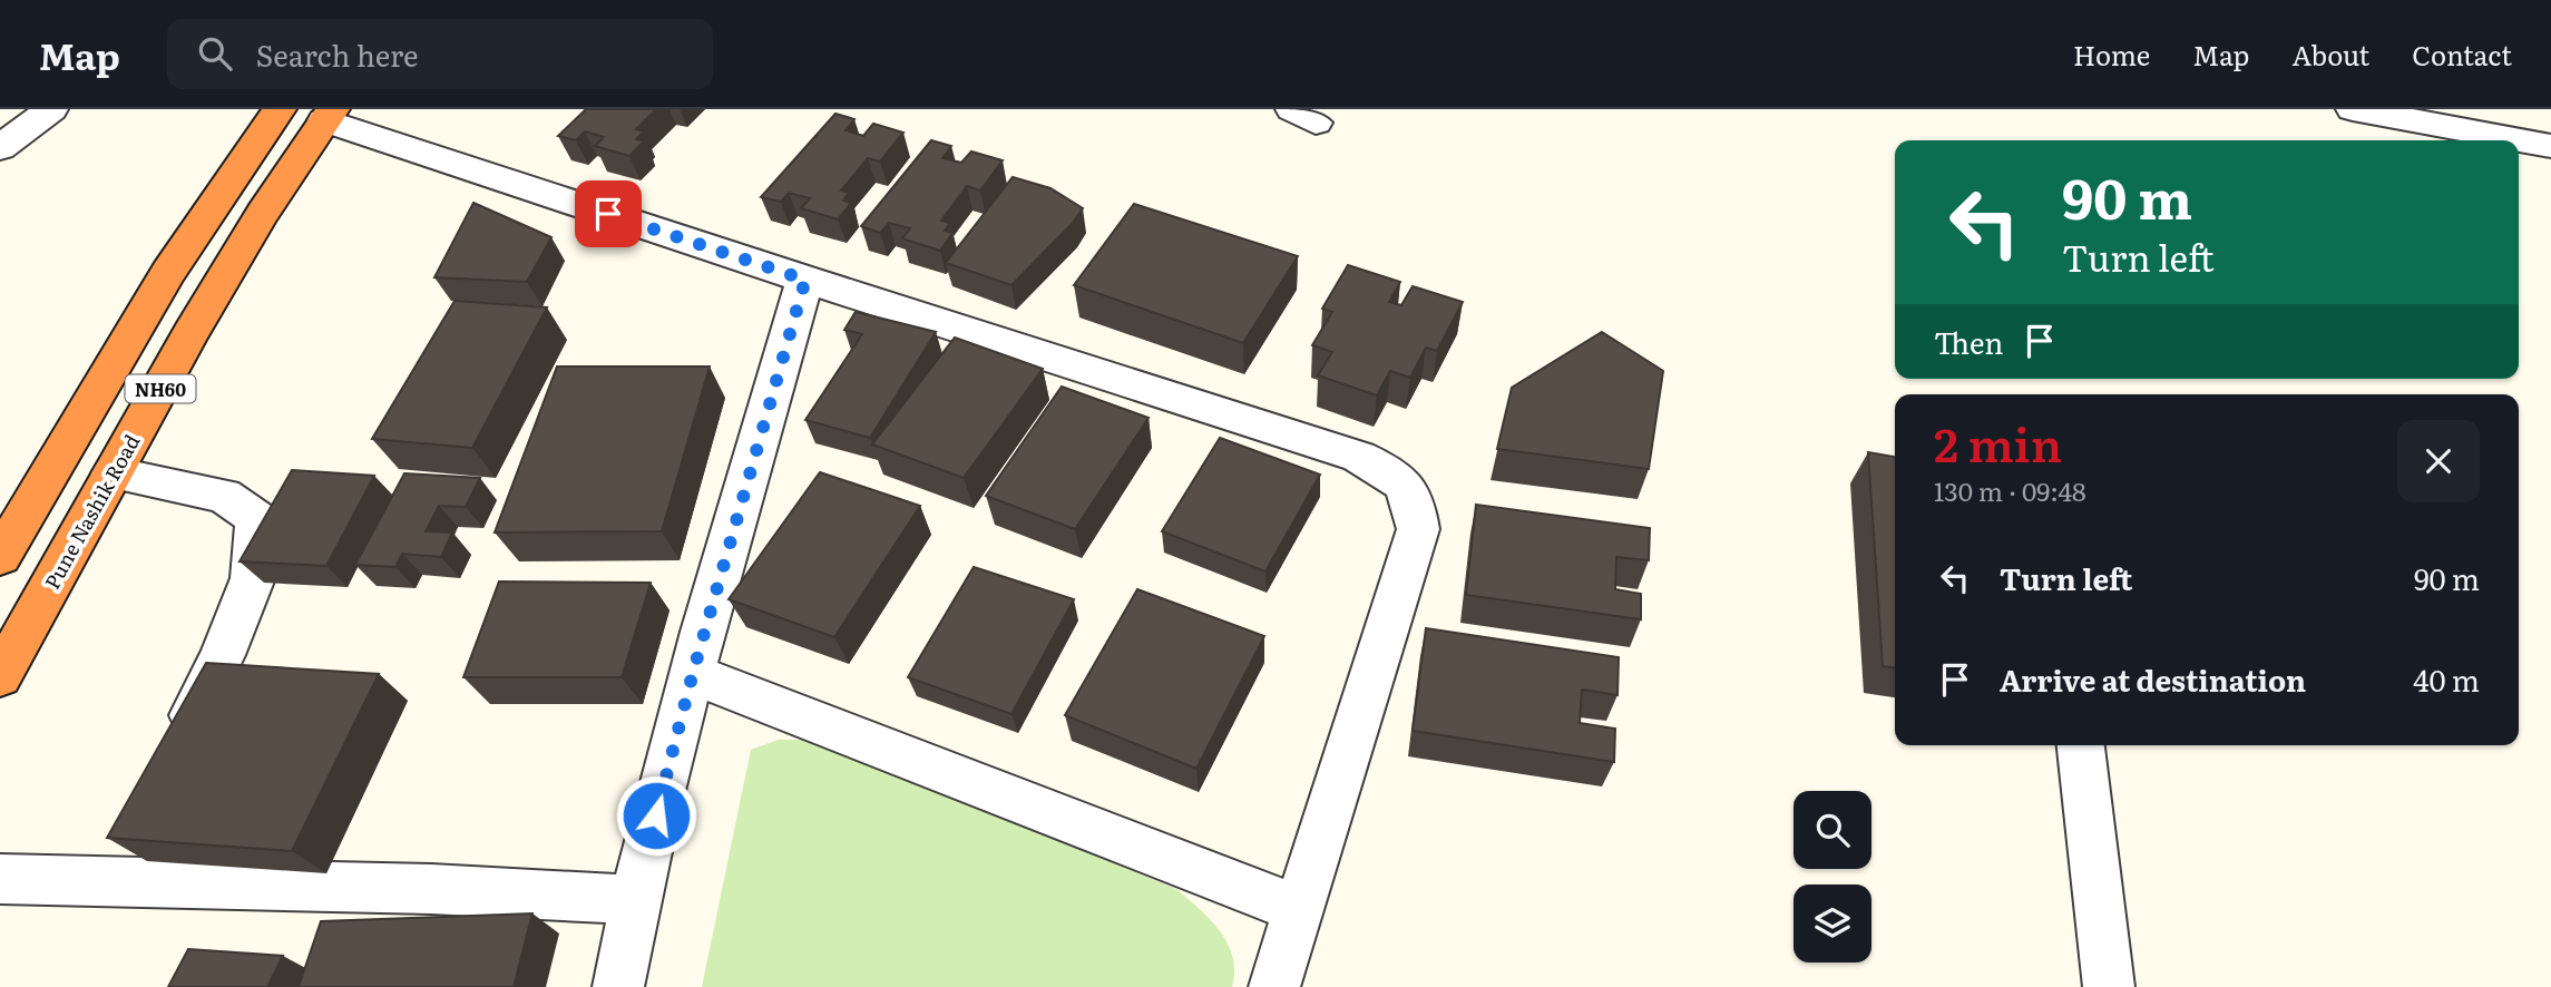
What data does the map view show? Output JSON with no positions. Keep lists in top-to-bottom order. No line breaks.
{"streets":{"highway":["NH60","Pune Nashik Road"]},"page":{"header":"Map","search":"Search here","nav":["Home","Map","About","Contact"],"turn":["90 m","Turn left"],"then":"Then","heading":["2 min","130 m · 09:48"],"list":[{"name":"Turn left","value":"90 m"},{"name":"Arrive at destination","value":"40 m"}]}}
